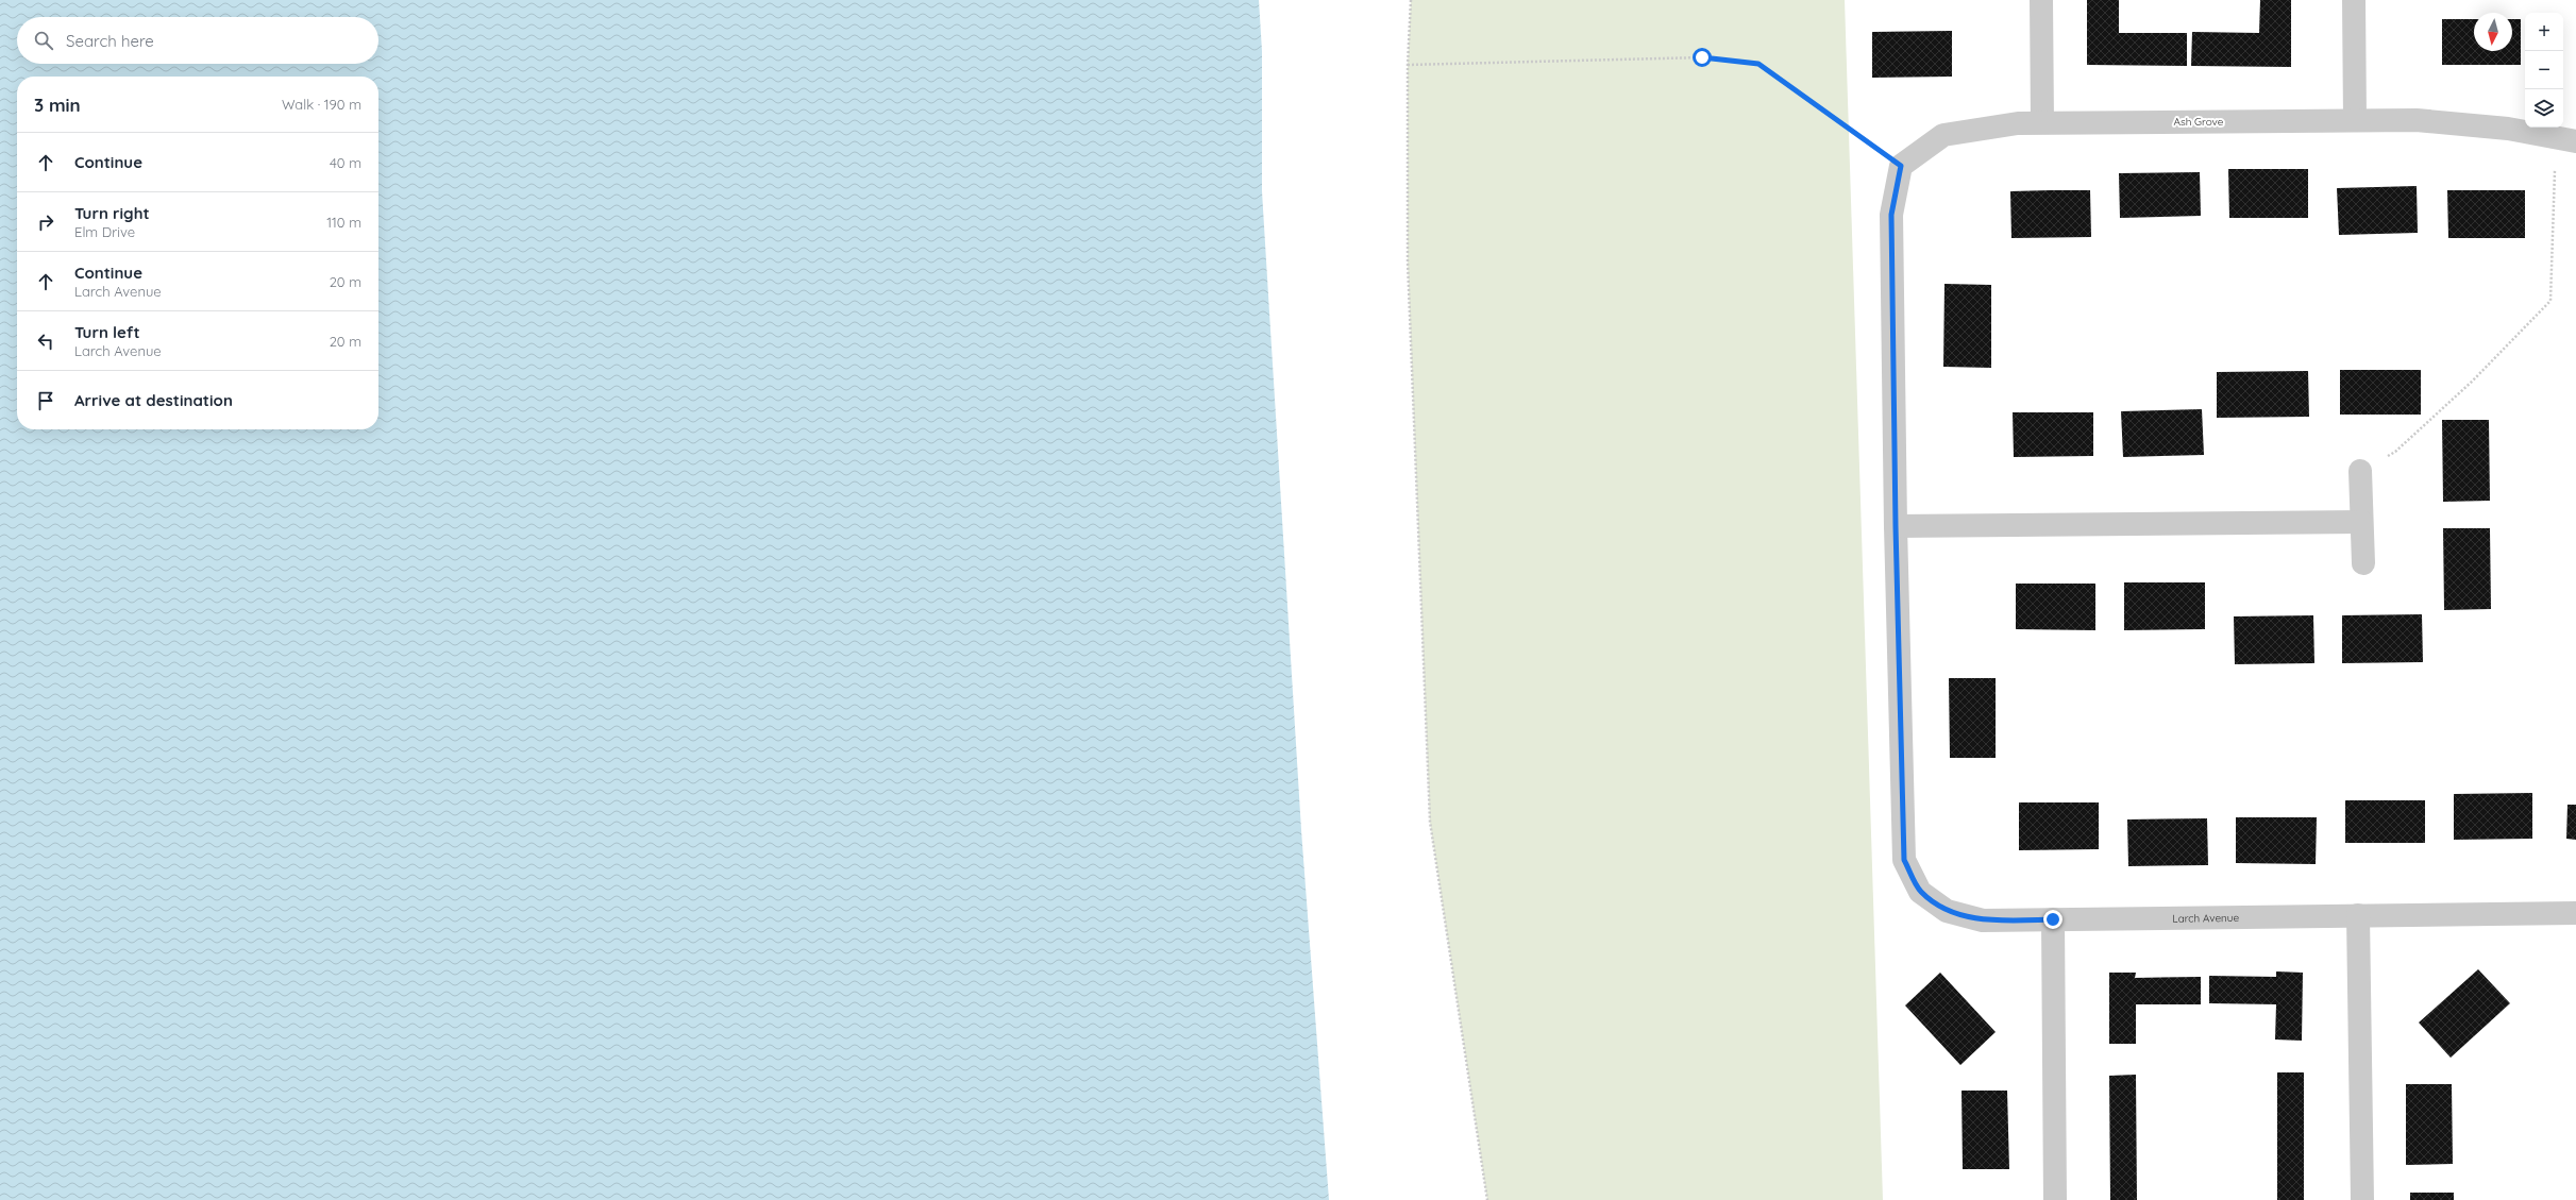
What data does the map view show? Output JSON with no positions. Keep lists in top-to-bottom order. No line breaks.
{"streets":{"street":["Ash Grove","Larch Avenue"]},"crossings":[["Ash Grove","Larch Avenue"]],"north":"bottom","page":{"map_buttons":["+","−"],"search":"Search here","heading":["3 min","Walk · 190 m"],"list":[["Continue","40 m"],["Turn right","Elm Drive","110 m"],["Continue","Larch Avenue","20 m"],["Turn left","Larch Avenue","20 m"],"Arrive at destination"]}}
